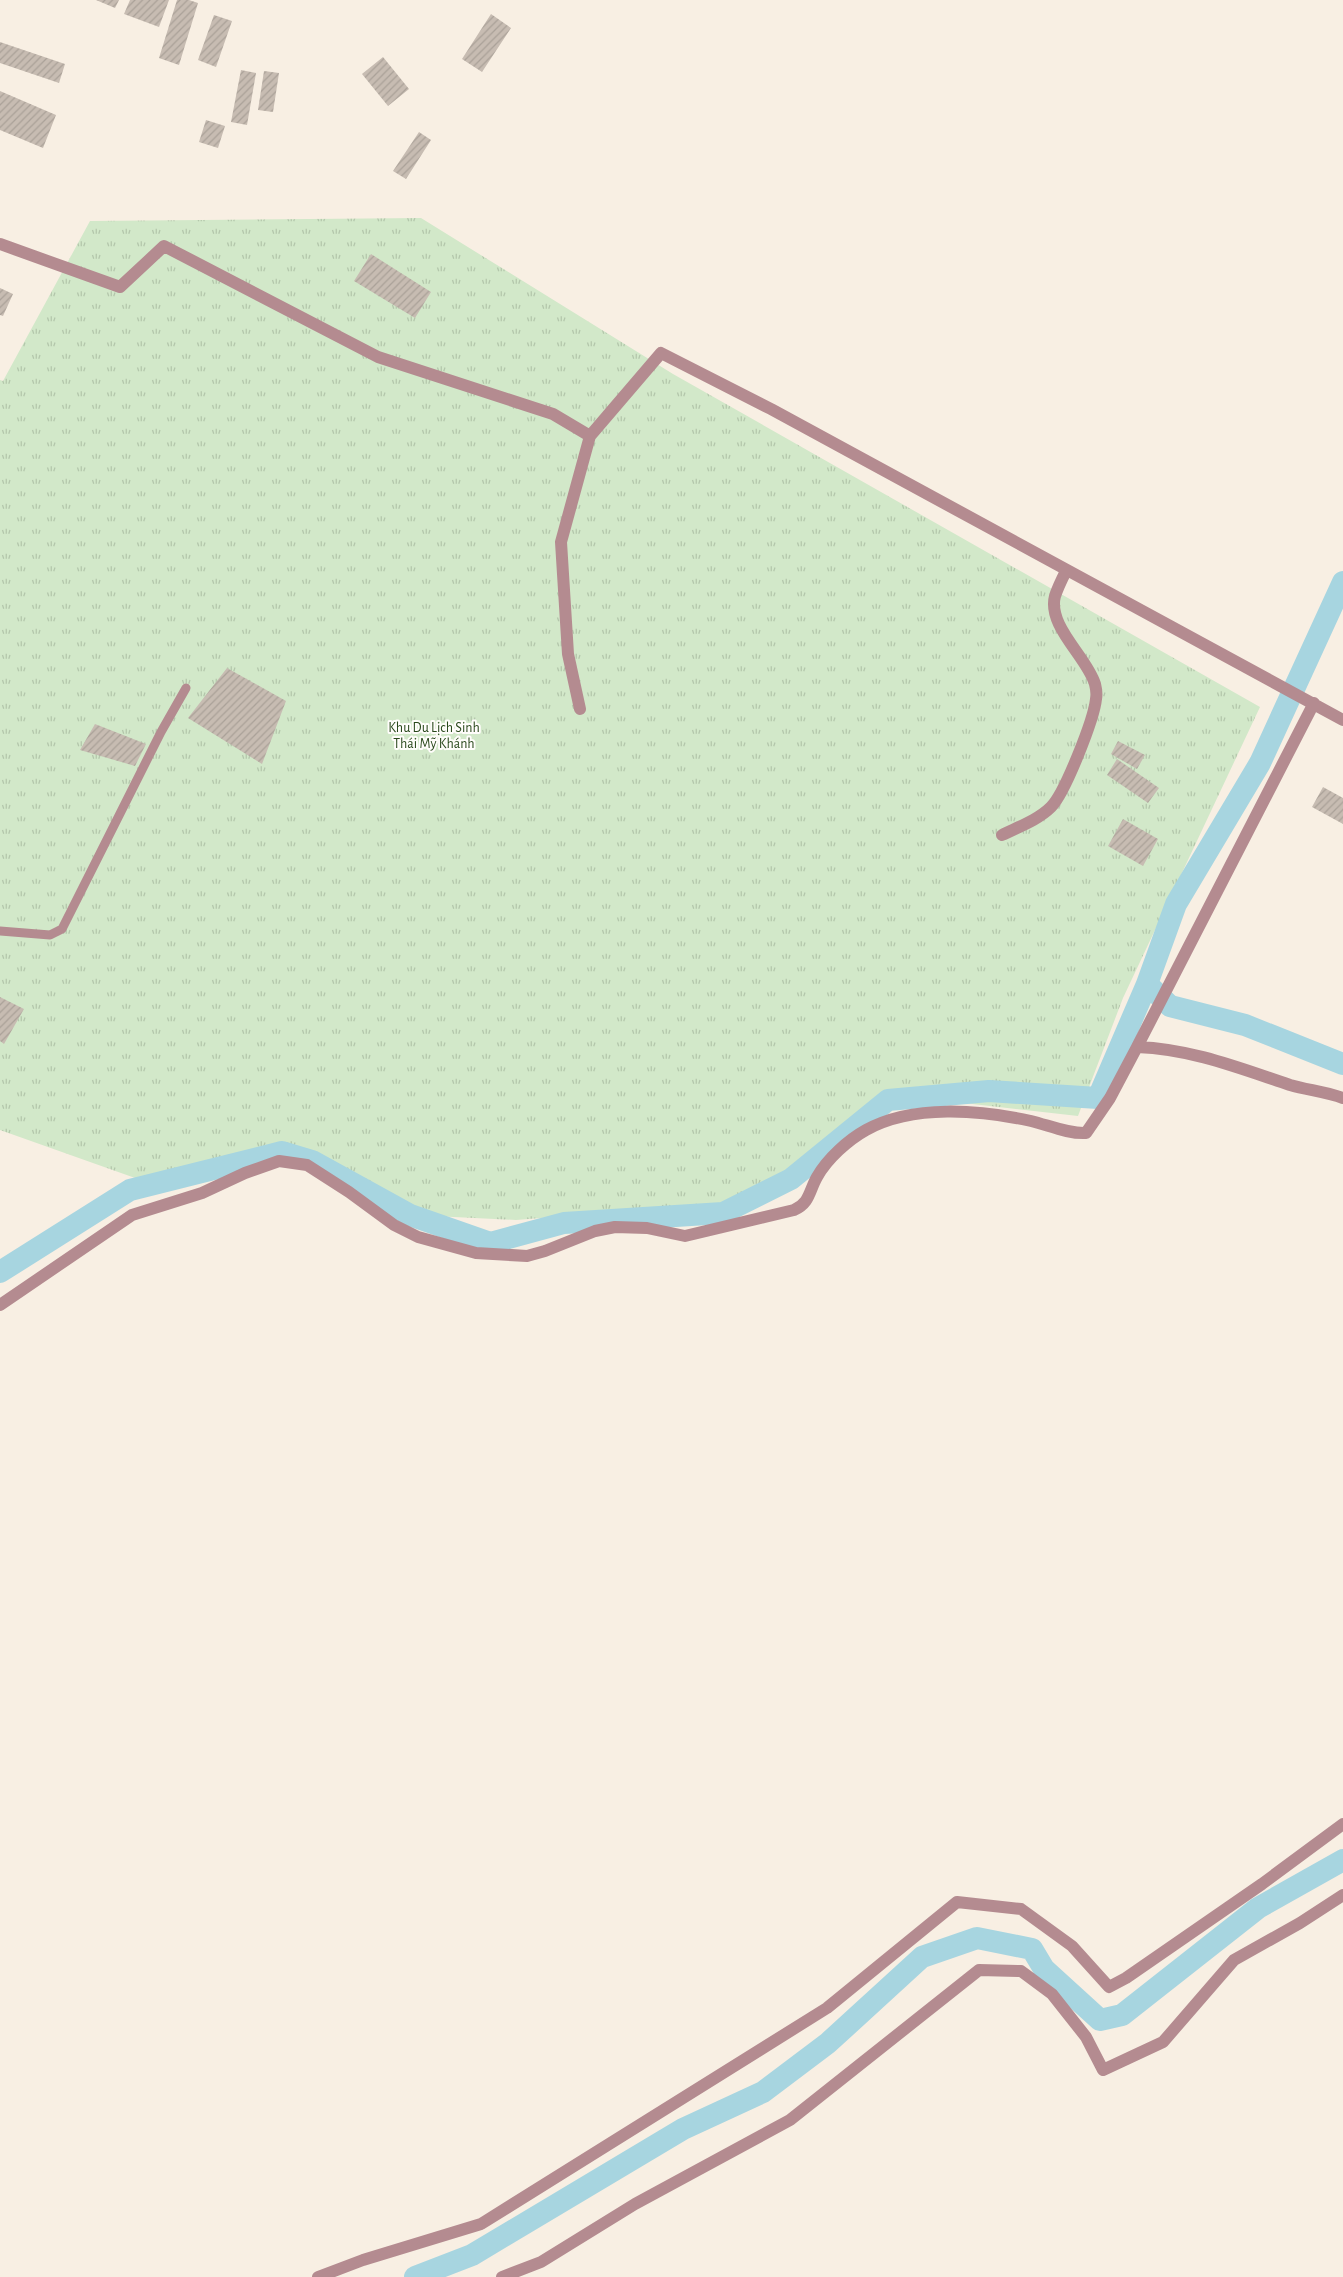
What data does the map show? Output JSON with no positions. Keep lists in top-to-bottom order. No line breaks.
{"parks":["Khu Du Lịch Sinh Thái Mỹ Khánh"]}
